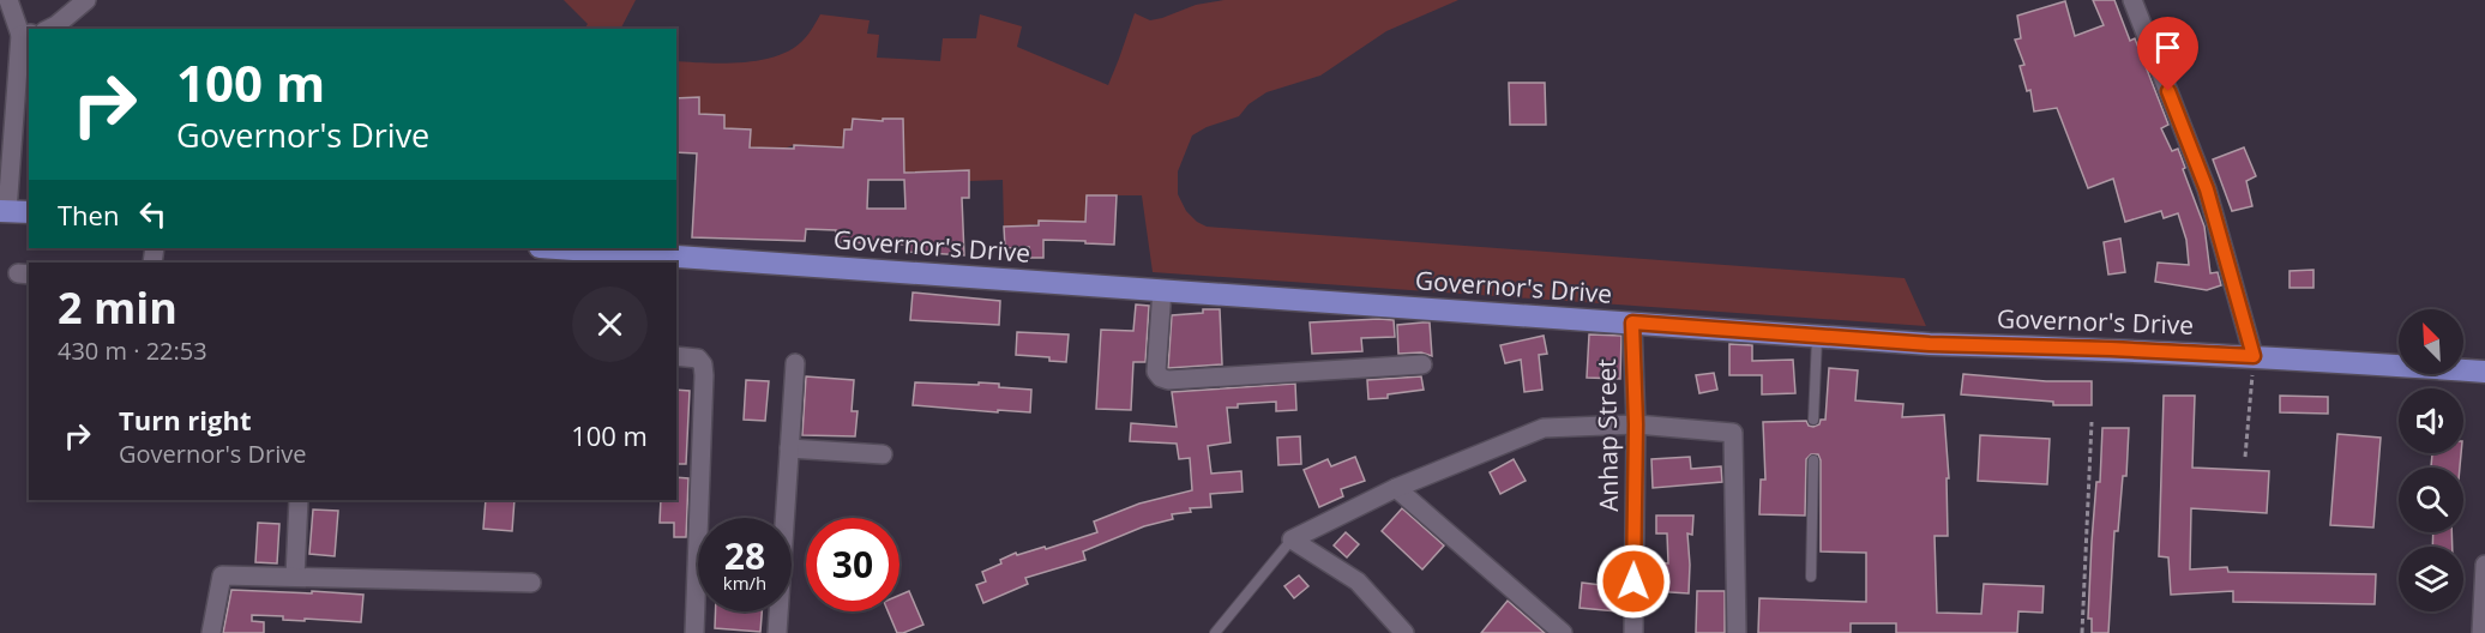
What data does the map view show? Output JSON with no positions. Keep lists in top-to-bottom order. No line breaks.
{"streets":{"main road":["Governor's Drive"],"street":["Anhap Street"]},"crossings":[["Governor's Drive","Anhap Street"]],"north":"top left","page":{"turn":["100 m","Governor's Drive"],"then":"Then","heading":["2 min","430 m · 22:53"],"list":[{"name":"Turn right","note":"Governor's Drive","value":"100 m"}],"speed":"28 km/h","limit":"30"}}
